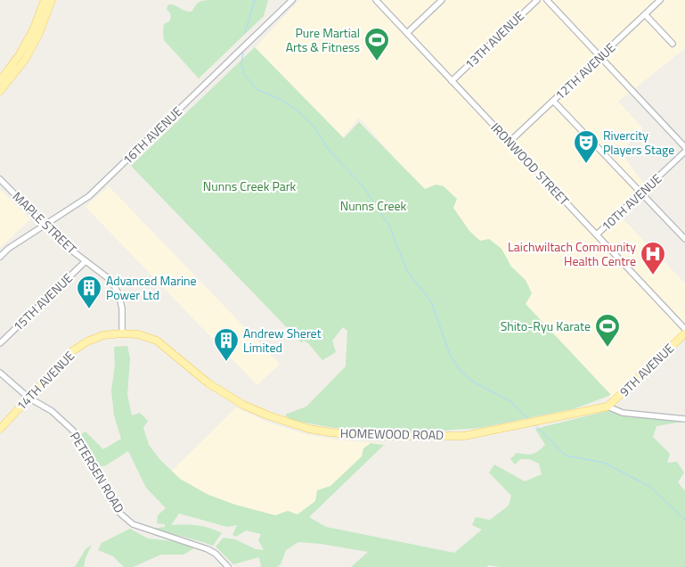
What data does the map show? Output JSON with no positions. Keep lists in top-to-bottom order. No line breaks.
{"streets":{"main road":["9TH AVENUE","14TH AVENUE","HOMEWOOD ROAD"],"street":["13TH AVENUE","12TH AVENUE","16TH AVENUE","IRONWOOD STREET","10TH AVENUE","MAPLE STREET","15TH AVENUE","PETERSEN ROAD"]},"crossings":[["13TH AVENUE","IRONWOOD STREET"],["12TH AVENUE","IRONWOOD STREET"],["16TH AVENUE","MAPLE STREET"],["IRONWOOD STREET","10TH AVENUE"],["MAPLE STREET","15TH AVENUE"],["MAPLE STREET","14TH AVENUE"],["MAPLE STREET","HOMEWOOD ROAD"],["9TH AVENUE","HOMEWOOD ROAD"],["14TH AVENUE","HOMEWOOD ROAD"],["14TH AVENUE","PETERSEN ROAD"]],"parks":["Nunns Creek Park","Nunns Creek"],"places":{"sports":["Pure Martial Arts & Fitness","Shito-Ryu Karate"],"theatre":["Rivercity Players Stage"],"hospital":["Laichwiltach Community Health Centre"],"building":["Advanced Marine Power Ltd","Andrew Sheret Limited"]}}
